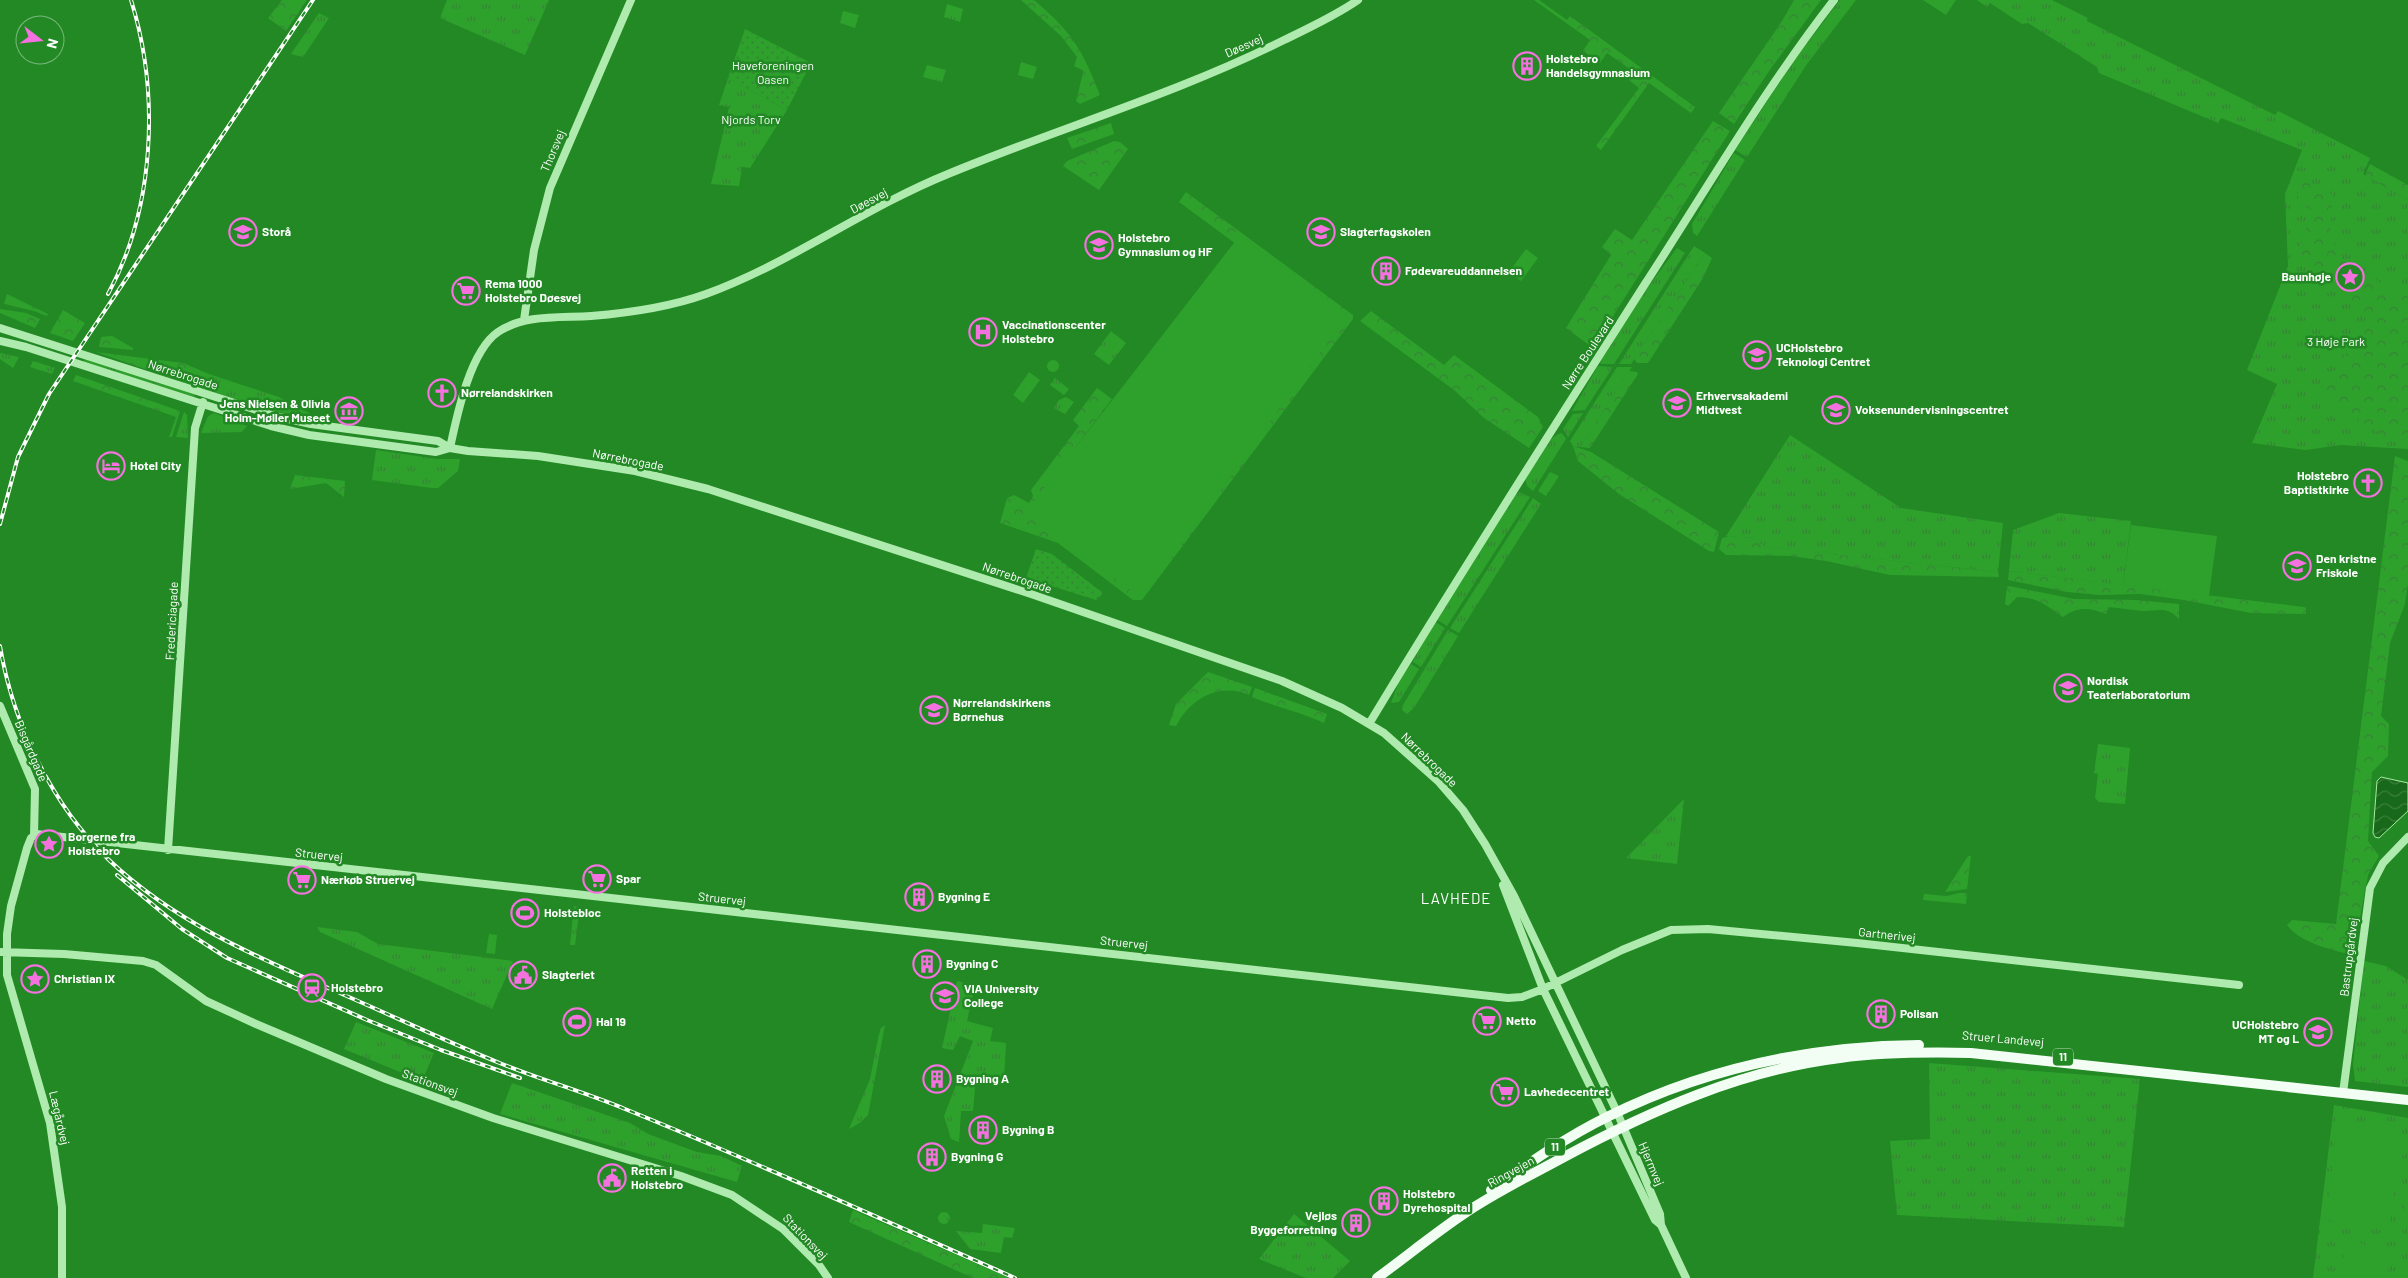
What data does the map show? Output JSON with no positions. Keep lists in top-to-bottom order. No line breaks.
{"streets":{"main road":["Struer Landevej","11","Ringvejen"],"street":["Døesvej","Thorsvej","Nørre Boulevard","Nørrebrogade","Fredericiagade","Bisgårdgade","Struervej","Gartnerivej","Bastrupgårdvej","Stationsvej","Lægårdvej","Hjermvej"]},"crossings":[["Døesvej","Thorsvej"],["Døesvej","Nørrebrogade"],["Nørre Boulevard","Nørrebrogade"],["Nørrebrogade","Fredericiagade"],["Nørrebrogade","Struervej"],["Nørrebrogade","Gartnerivej"],["Nørrebrogade","Struer Landevej"],["Nørrebrogade","Hjermvej"],["Nørrebrogade","Ringvejen"],["Fredericiagade","Struervej"],["Bisgårdgade","Struervej"],["Struervej","Gartnerivej"],["Bastrupgårdvej","Struer Landevej"],["Struer Landevej","Hjermvej"],["Struer Landevej","Ringvejen"],["Stationsvej","Lægårdvej"],["Hjermvej","Ringvejen"]],"districts":["LAVHEDE"],"parks":["Haveforeningen Oasen","Njords Torv","3 Høje Park"],"places":{"building":["Holstebro Handelsgymnasium","Fødevareuddannelsen","Bygning E","Bygning C","Polisan","Bygning A","Bygning B","Bygning G","Holstebro Dyrehospital","Vejløs Byggeforretning"],"school or university":["Storå","Slagterfagskolen","Holstebro Gymnasium og HF","UCHolstebro Teknologi Centret","Erhvervsakademi Midtvest","Voksenundervisningscentret","Den kristne Friskole","Nordisk Teaterlaboratorium","Nørrelandskirkens Børnehus","VIA University College","UCHolstebro MT og L"],"place":["Baunhøje","Borgerne fra Holstebro","Christian IX"],"supermarket":["Rema 1000 Holstebro Døesvej","Spar","Nærkøb Struervej","Netto","Lavhedecentret"],"hospital":["Vaccinationscenter Holstebro"],"church":["Nørrelandskirken","Holstebro Baptistkirke"],"museum":["Jens Nielsen & Olivia Holm-Møller Museet"],"hotel":["Hotel City"],"sports":["Holstebloc","Hal 19"],"public building":["Slagteriet","Retten i Holstebro"],"station":["Holstebro"]},"north":"right"}
